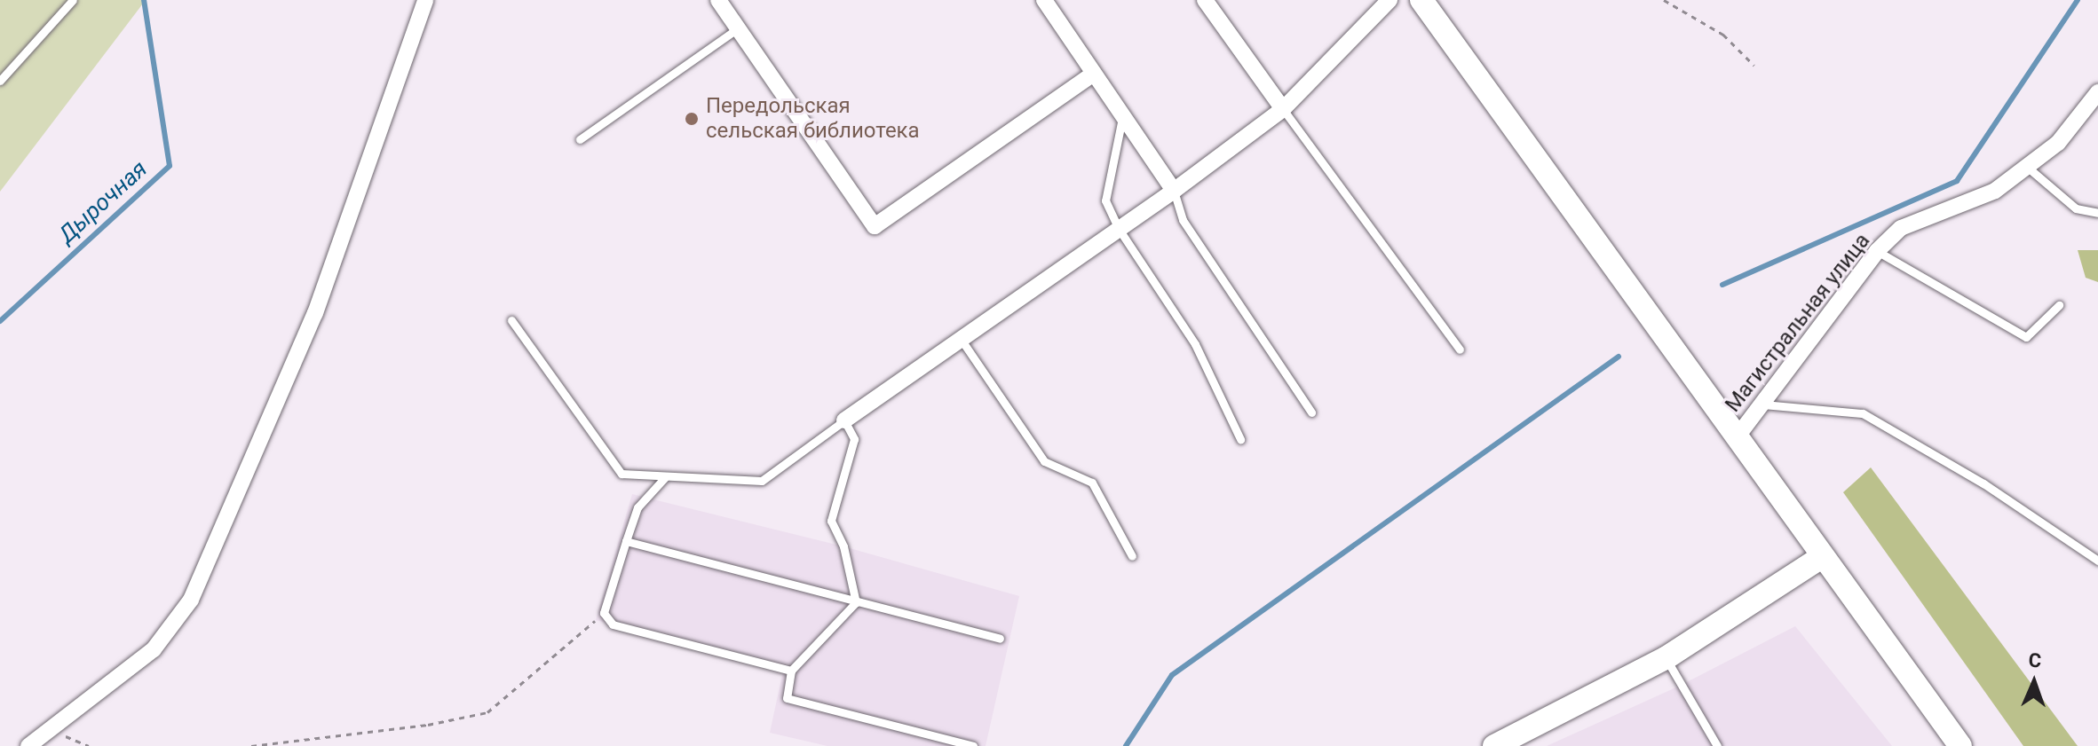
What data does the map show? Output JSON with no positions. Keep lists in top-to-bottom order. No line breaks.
{"streets":{"street":["Магистральная улица"]},"water":["Дырочная"],"places":["Передольская сельская библиотека"],"north":"top"}
